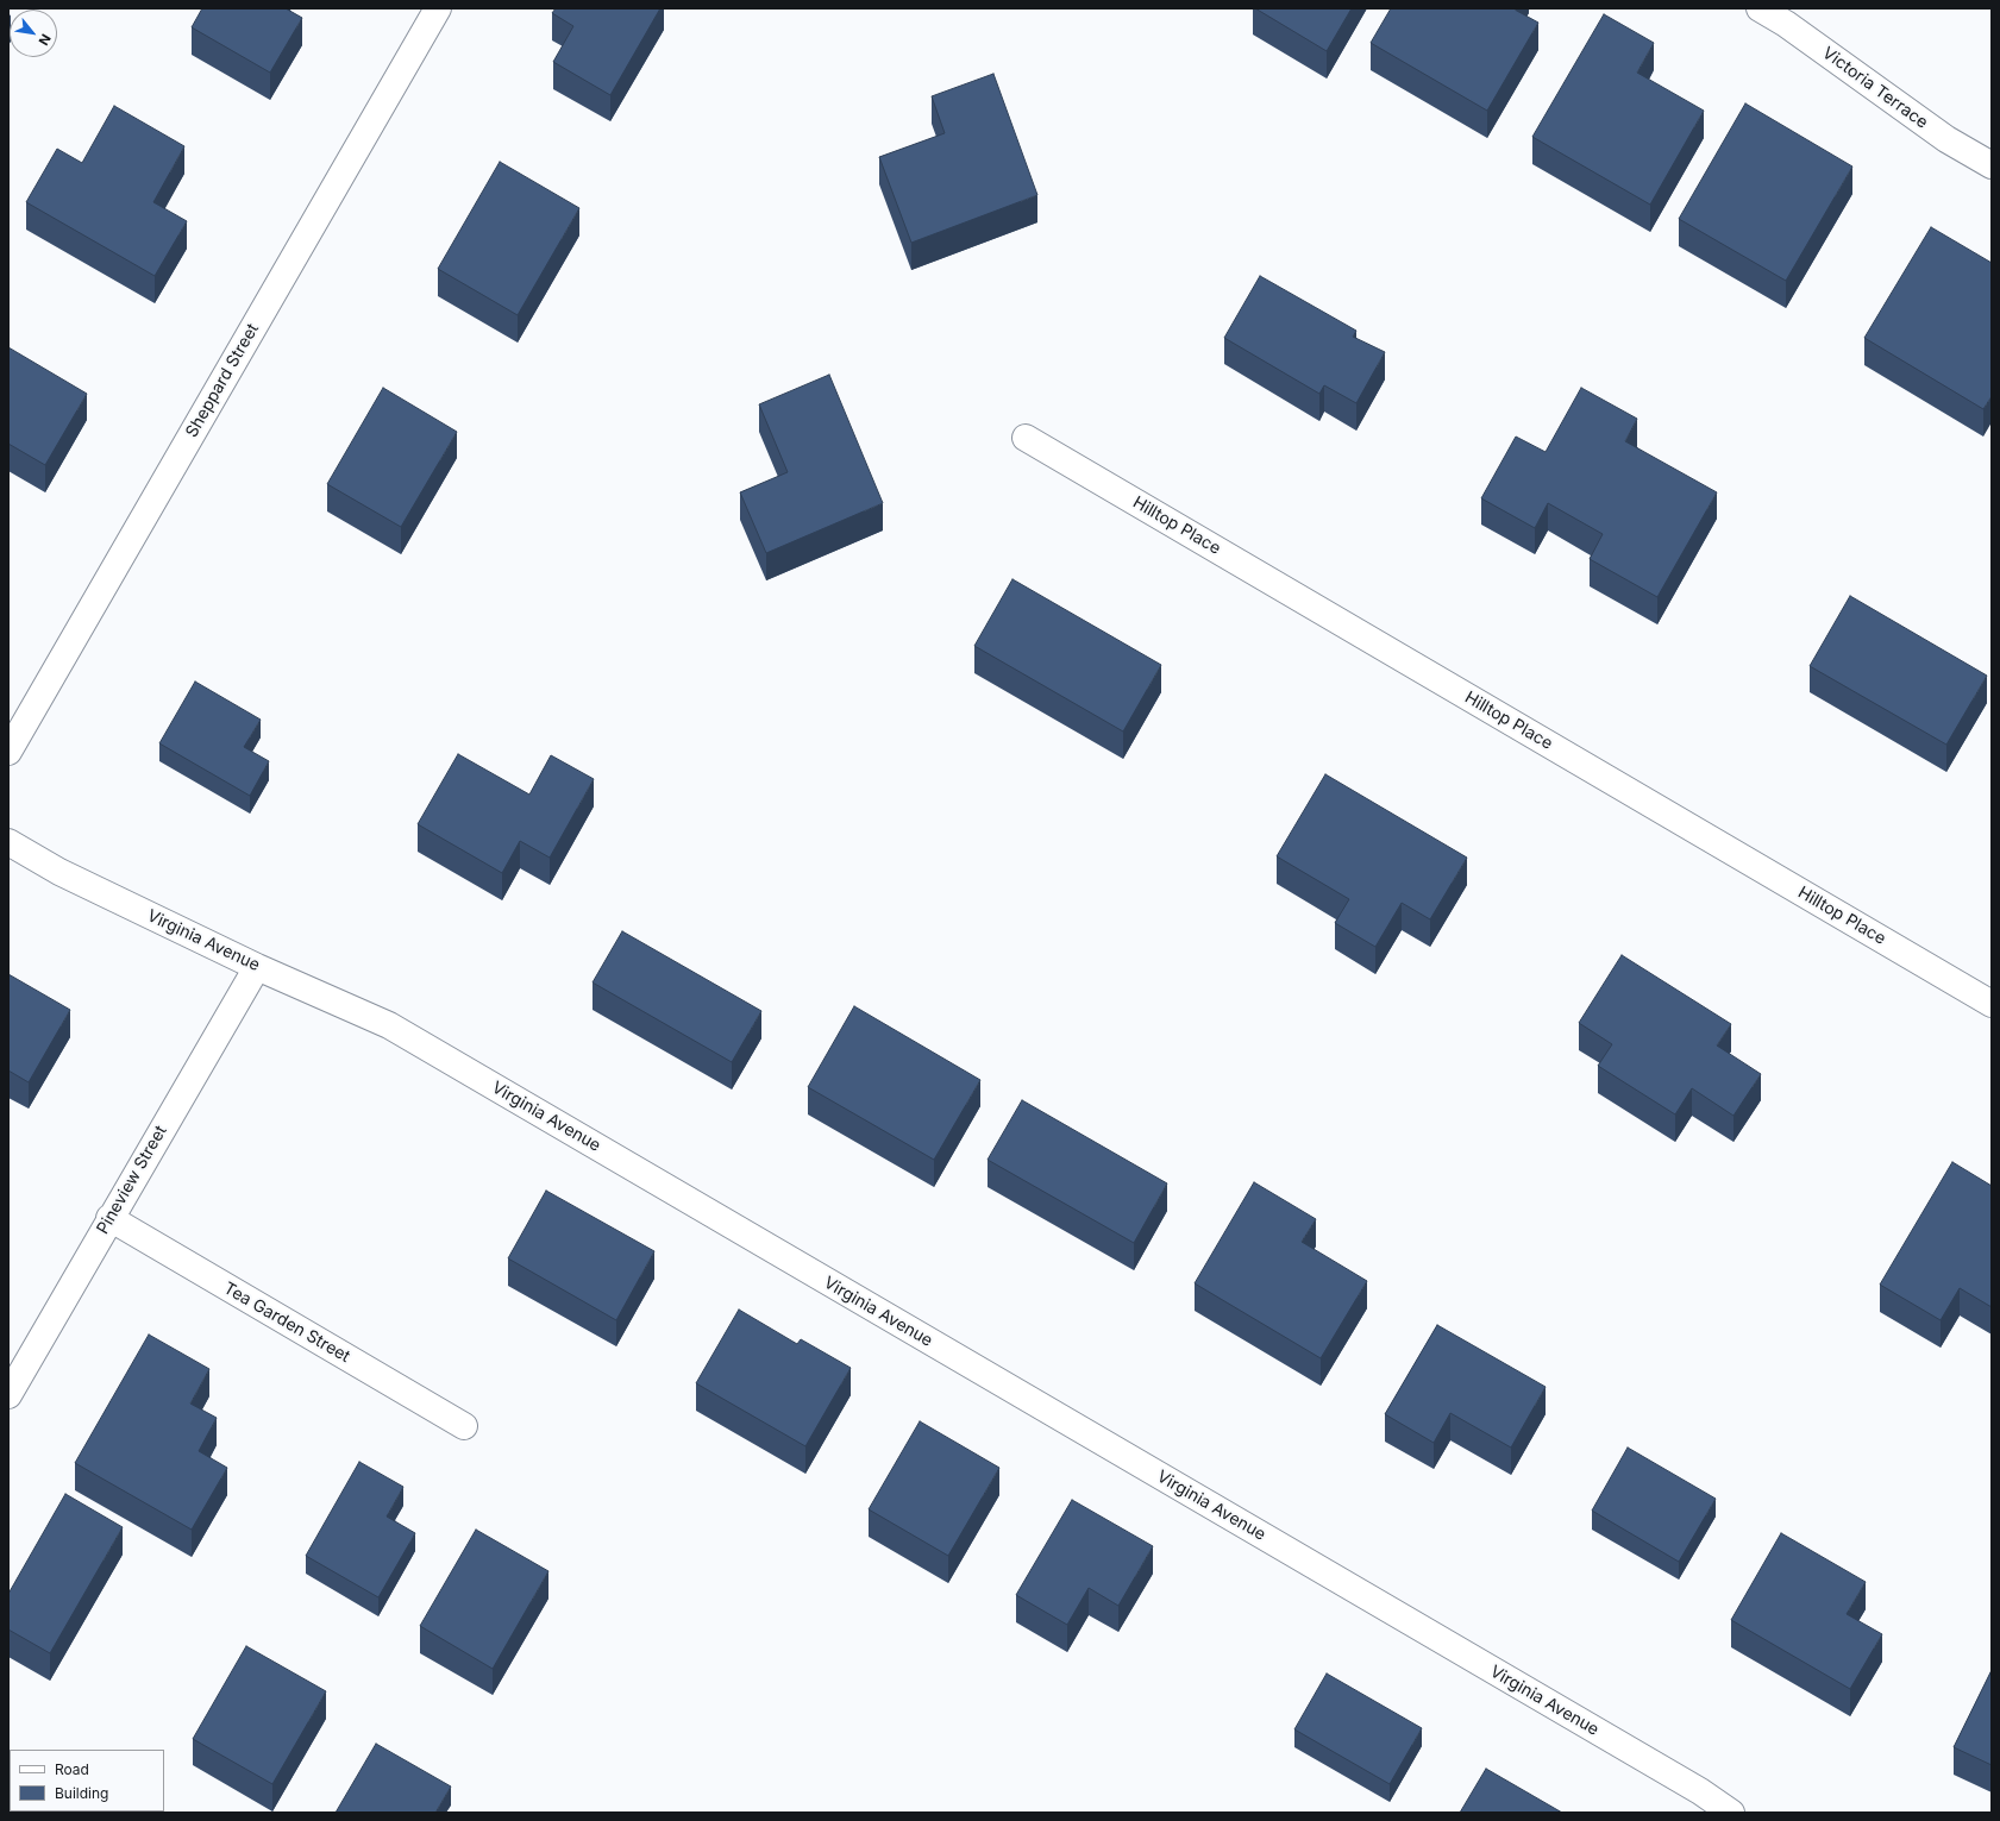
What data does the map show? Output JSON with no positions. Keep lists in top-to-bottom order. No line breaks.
{"streets":{"street":["Victoria Terrace","Sheppard Street","Hilltop Place","Virginia Avenue","Pineview Street","Tea Garden Street"]},"crossings":[["Virginia Avenue","Pineview Street"],["Pineview Street","Tea Garden Street"]],"legend":["Road","Building"],"north":"bottom right"}
